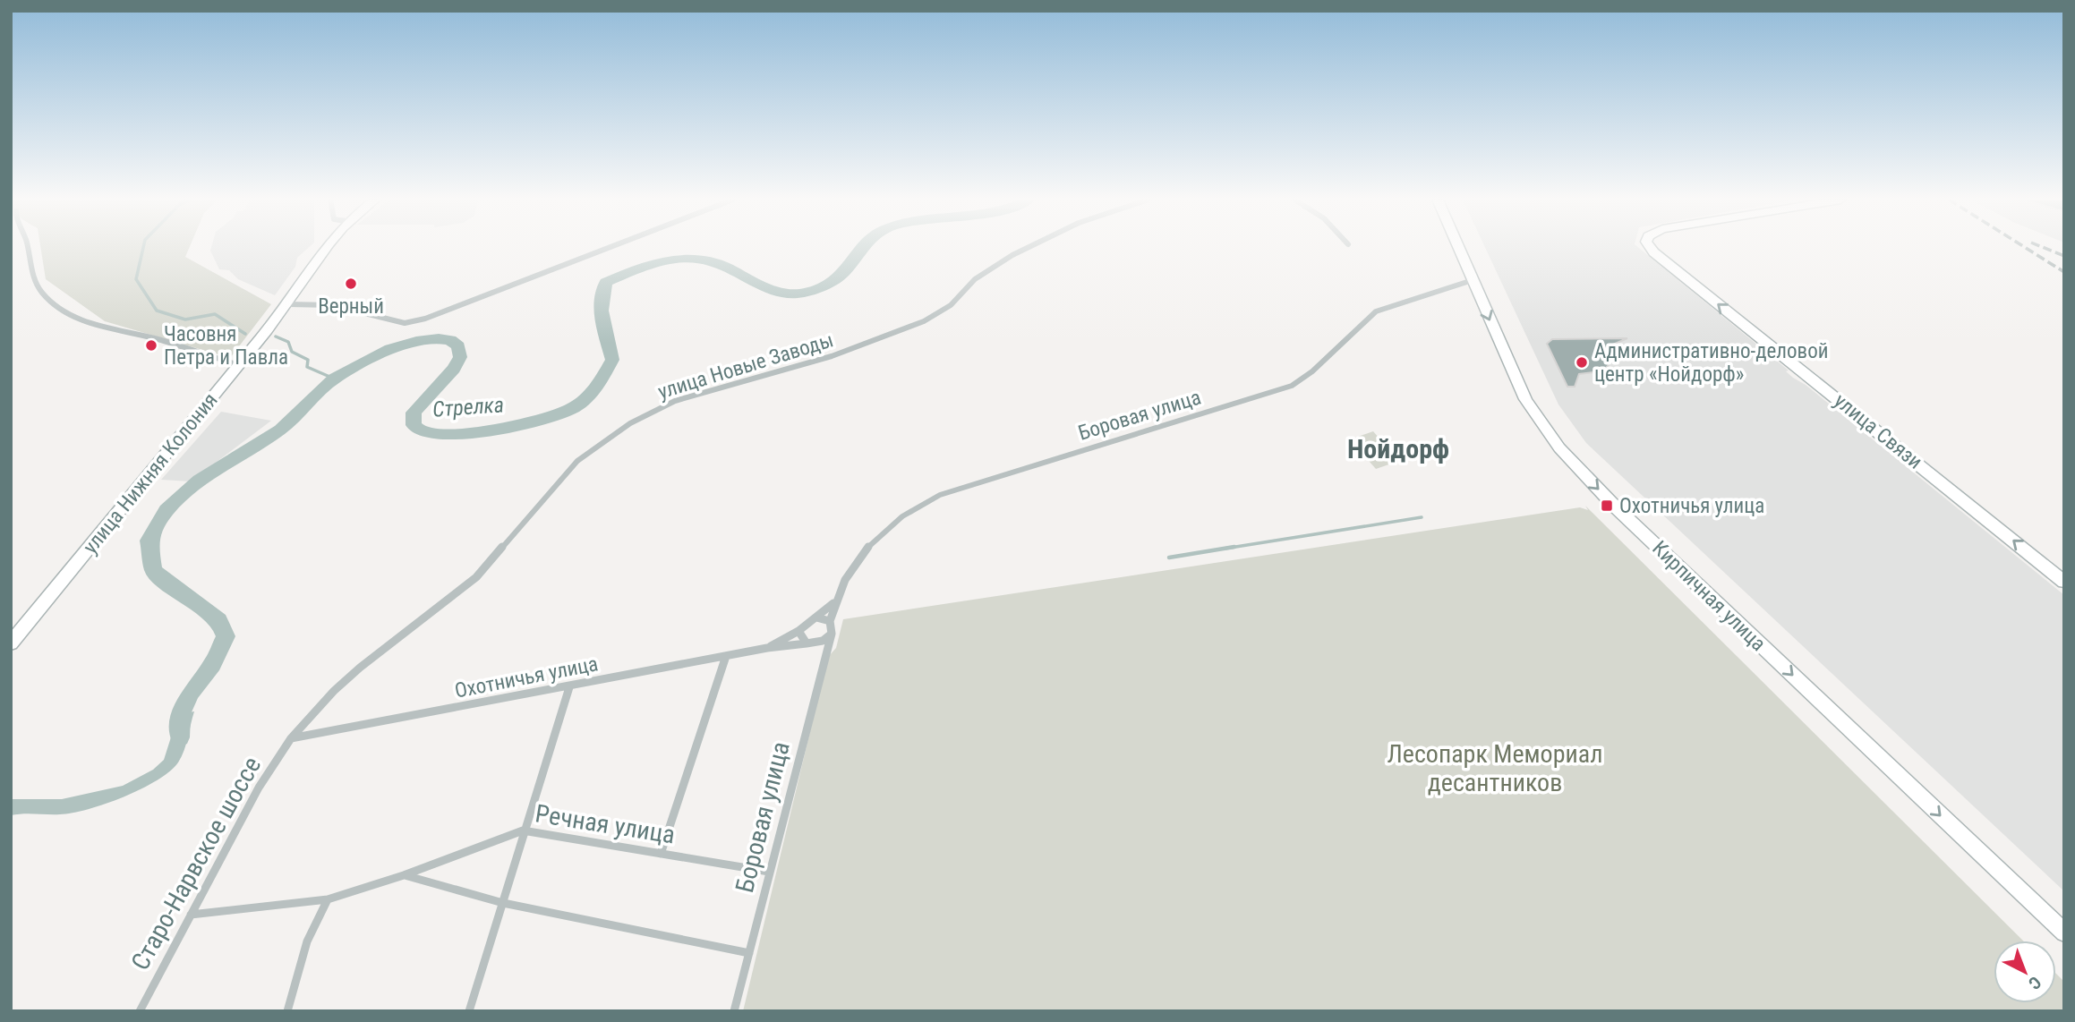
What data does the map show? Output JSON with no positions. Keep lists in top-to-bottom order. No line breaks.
{"streets":{"street":["улица Новые Заводы","Боровая улица","улица Связи","улица Нижняя Колония","Кирпичная улица","Охотничья улица","Речная улица","Старо-Нарвское шоссе"]},"crossings":[["улица Новые Заводы","Охотничья улица"],["улица Новые Заводы","Старо-Нарвское шоссе"],["Боровая улица","Кирпичная улица"],["Боровая улица","Охотничья улица"],["Боровая улица","Речная улица"],["Охотничья улица","Старо-Нарвское шоссе"],["Речная улица","Старо-Нарвское шоссе"]],"one_way":["улица Связи","Кирпичная улица"],"districts":["Нойдорф"],"water":["Стрелка"],"parks":["Лесопарк Мемориал десантников"],"places":{"other":["Верный","Часовня Петра и Павла","Административно-деловой центр «Нойдорф»"],"transit":["Охотничья улица"]},"north":"bottom right"}
